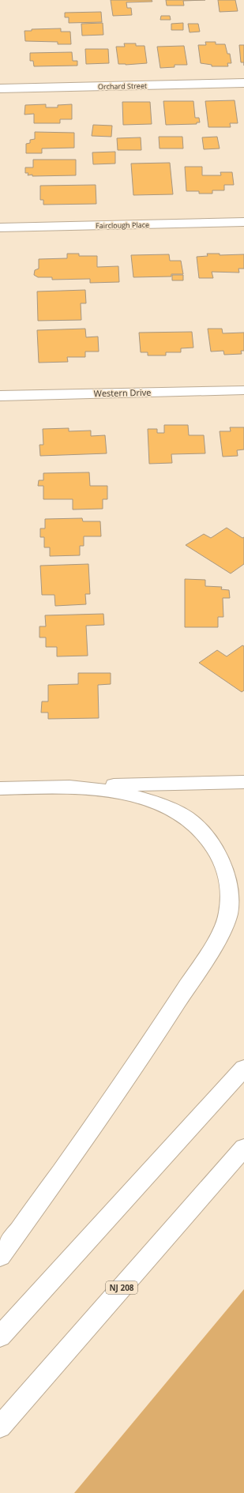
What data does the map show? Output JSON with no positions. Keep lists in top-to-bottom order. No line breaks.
{"streets":{"main road":["Orchard Street","Fairclough Place","Western Drive","NJ 208"]}}
